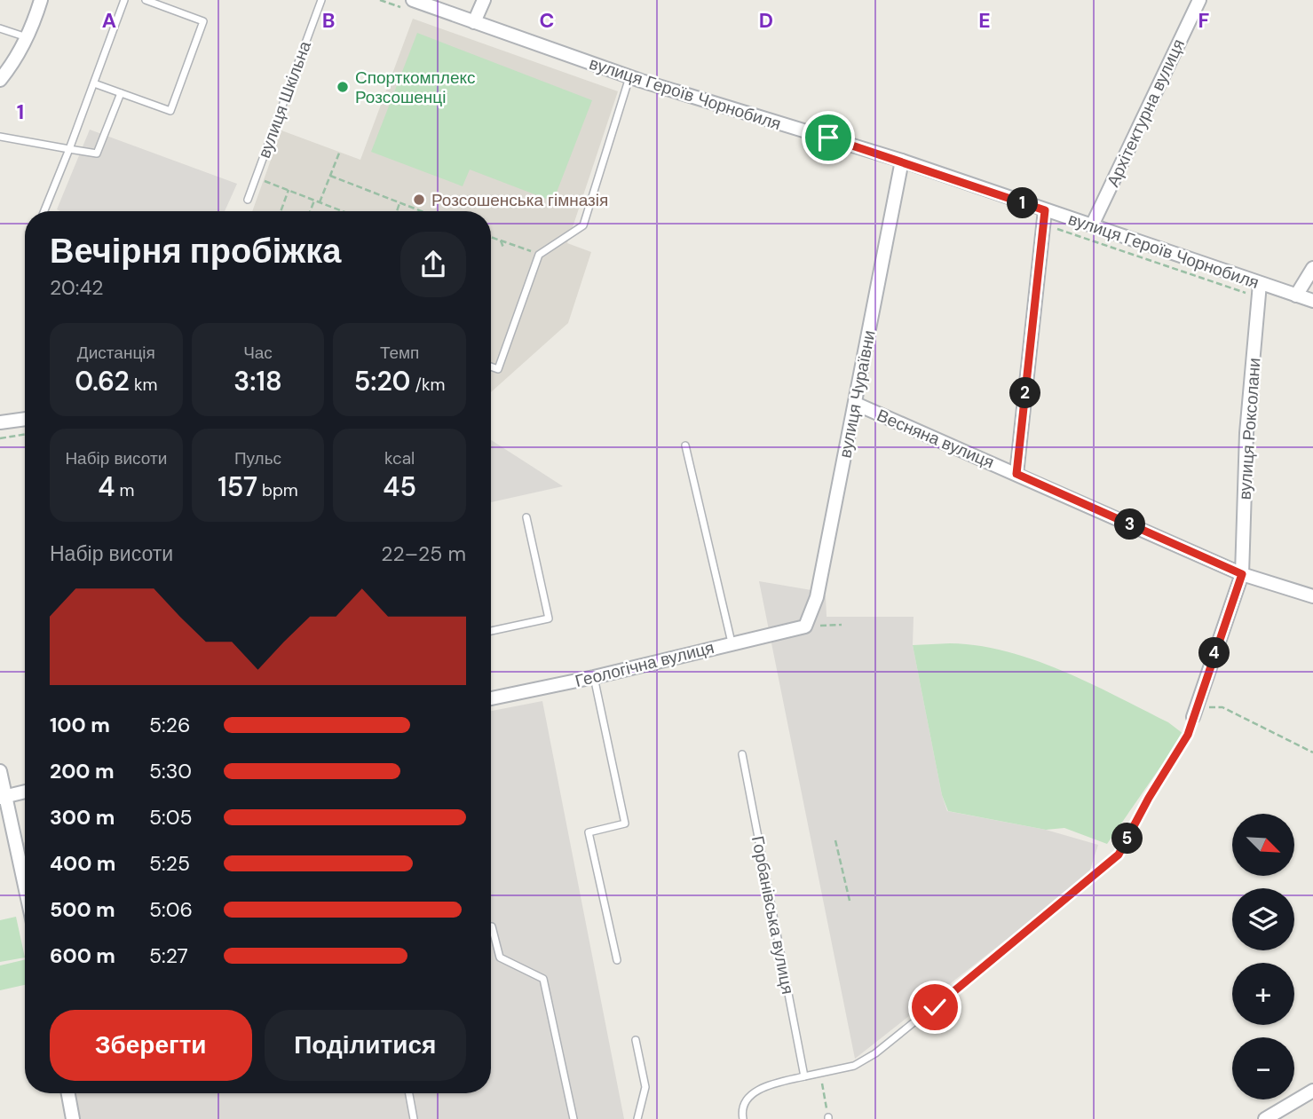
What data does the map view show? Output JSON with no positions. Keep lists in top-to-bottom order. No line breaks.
{"streets":{"street":["вулиця Героїв Чорнобиля","Архітектурна вулиця","вулиця Чураївни","вулиця Роксолани","Весняна вулиця","Геологічна вулиця"],"lane":["вулиця Шкільна","Горбанівська вулиця"]},"crossings":[["вулиця Героїв Чорнобиля","Архітектурна вулиця"],["вулиця Героїв Чорнобиля","вулиця Чураївни"],["вулиця Героїв Чорнобиля","вулиця Роксолани"],["вулиця Героїв Чорнобиля","Весняна вулиця"],["вулиця Чураївни","Весняна вулиця"],["вулиця Чураївни","Геологічна вулиця"],["вулиця Роксолани","Весняна вулиця"]],"places":["Спорткомплекс Розсошенці","Розсошенська гімназія"],"north":"bottom right","page":{"pins":["1","2","3","4","5"],"heading":["Вечірня пробіжка","20:42"],"stats":[["Дистанція","0.62 km"],["Час","3:18"],["Темп","5:20 /km"],["Набір висоти","4 m"],["Пульс","157 bpm"],["kcal","45"]],"chart":["Набір висоти","22–25 m"],"list":[{"name":"100 m","note":"5:26"},{"name":"200 m","note":"5:30"},{"name":"300 m","note":"5:05"},{"name":"400 m","note":"5:25"},{"name":"500 m","note":"5:06"},{"name":"600 m","note":"5:27"}],"map_buttons":["+","−"],"buttons":["Зберегти","Поділитися"]},"grid":{"columns":["A","B","C","D","E","F"],"rows":["1"]}}
